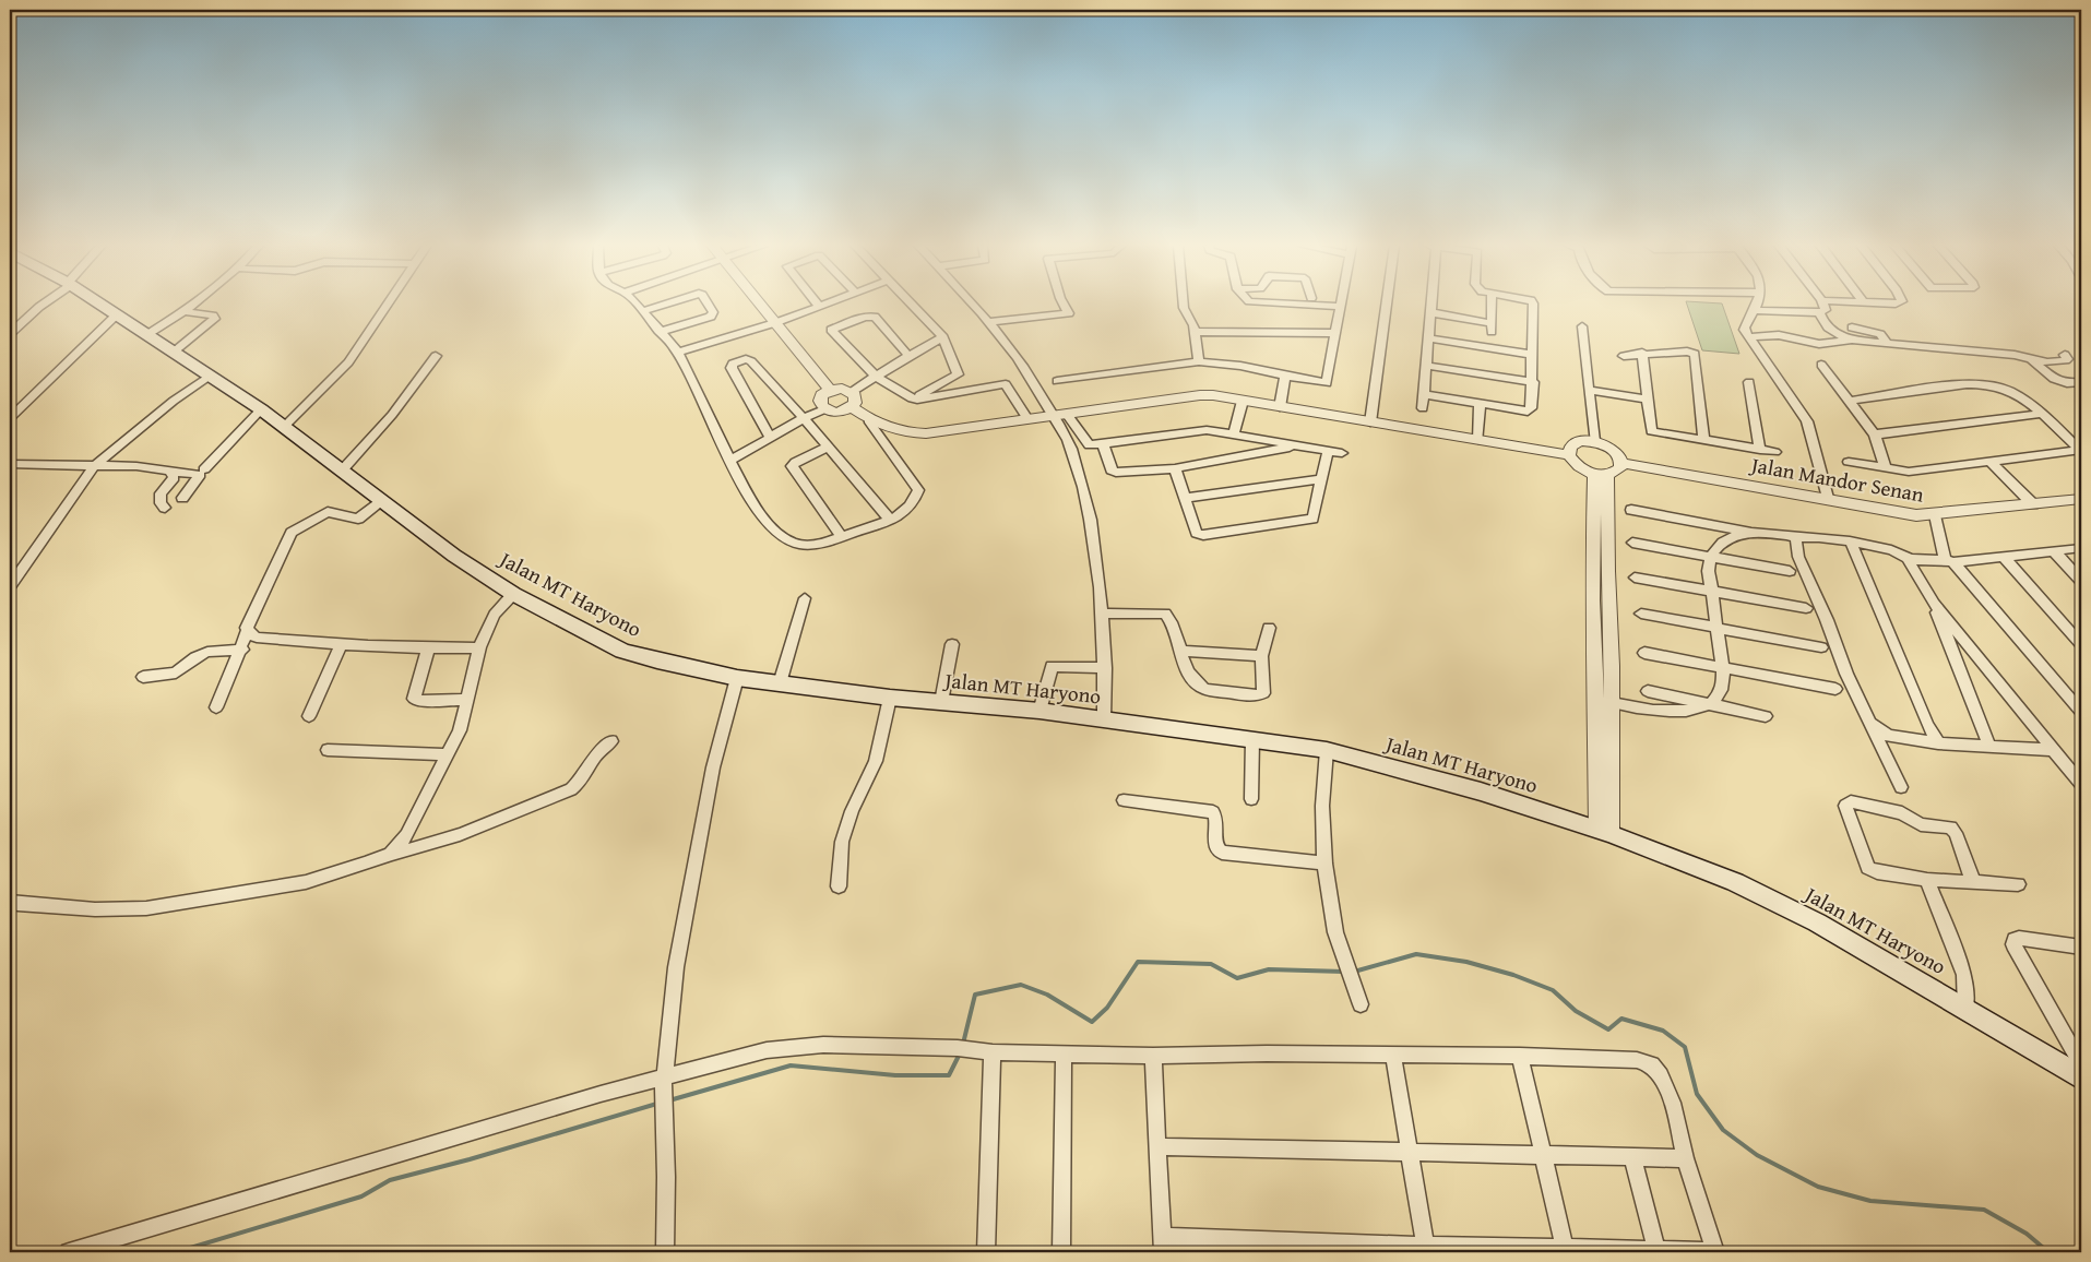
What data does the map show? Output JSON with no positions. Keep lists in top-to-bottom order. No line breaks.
{"streets":{"main road":["Jalan MT Haryono"],"street":["Jalan Mandor Senan"]}}
